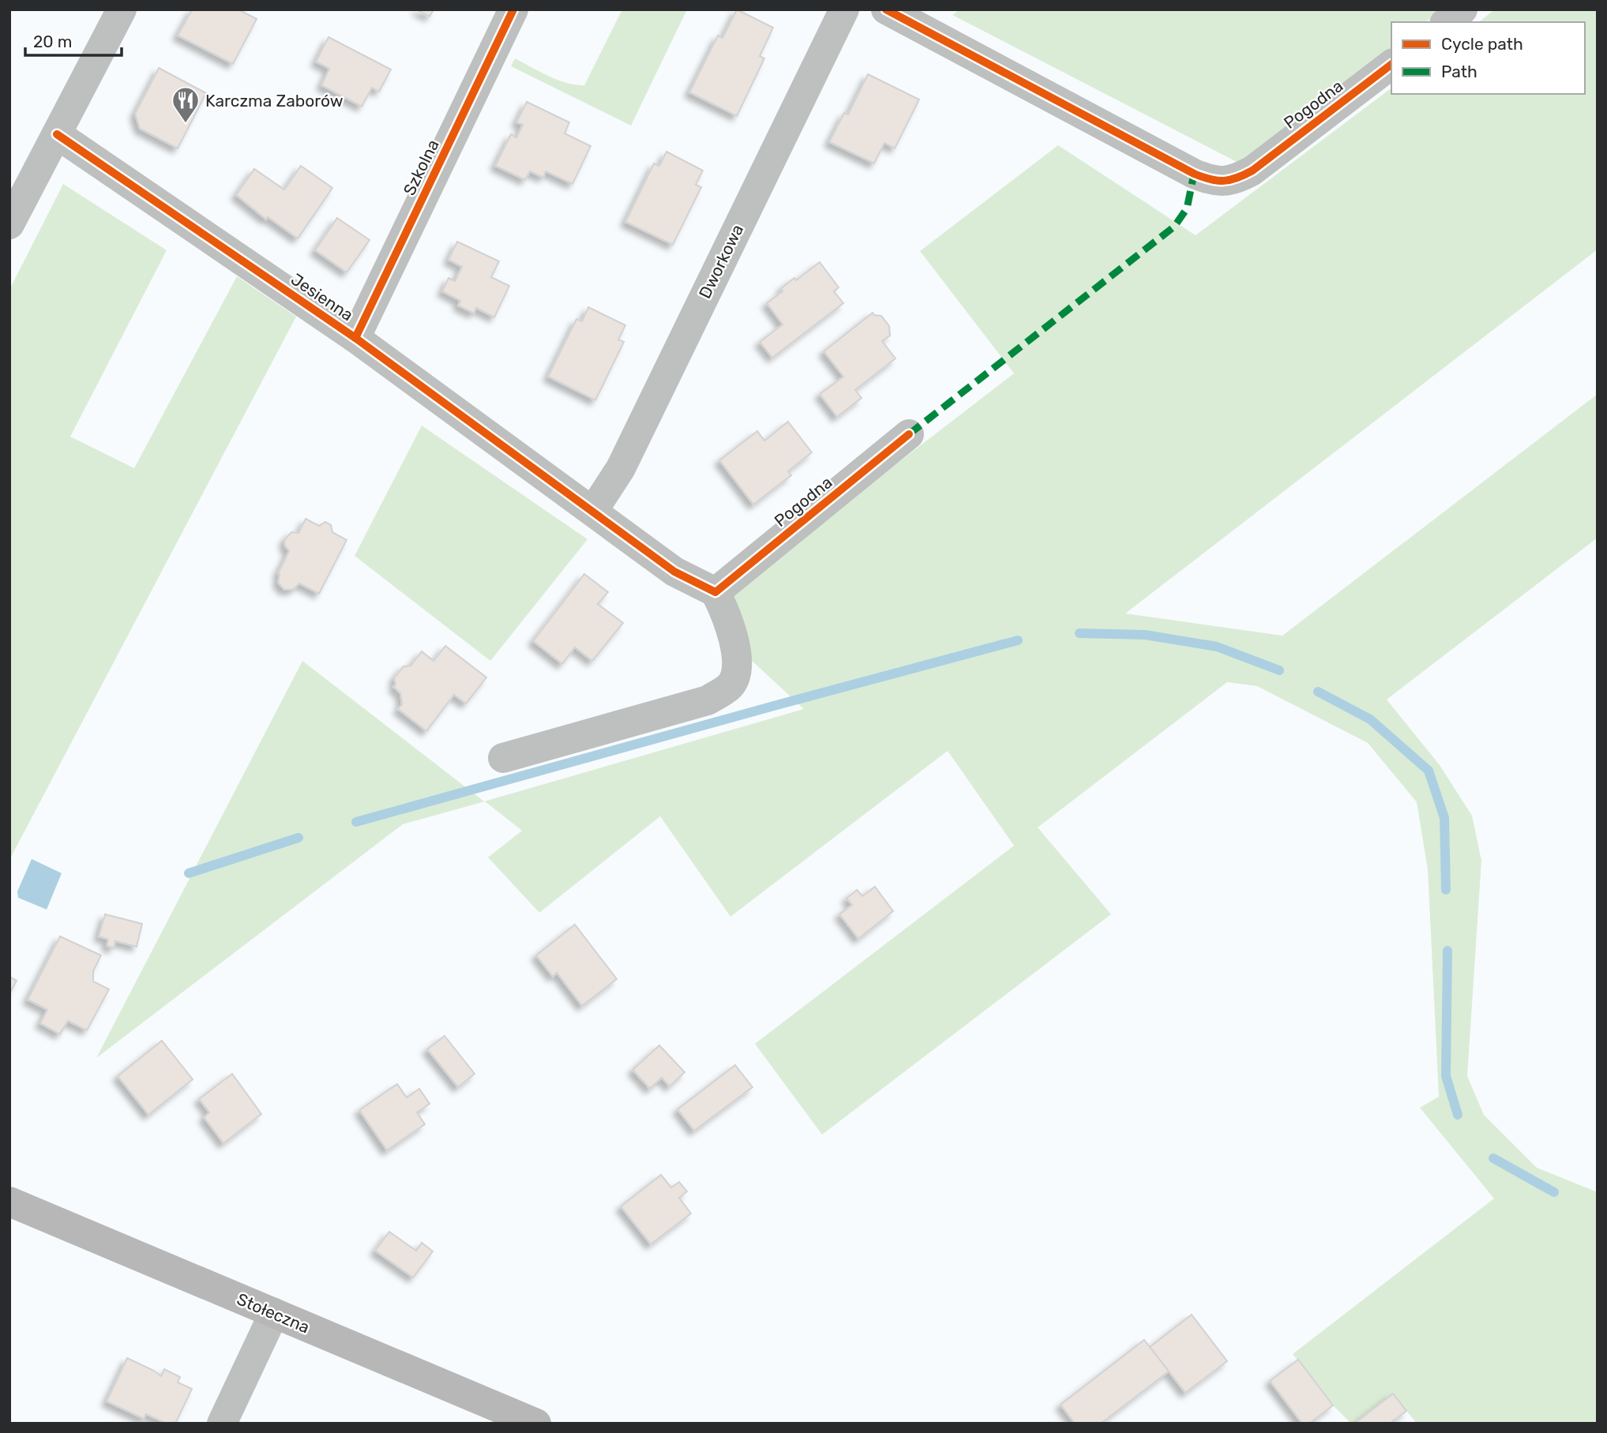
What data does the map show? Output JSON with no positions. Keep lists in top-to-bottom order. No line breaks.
{"streets":{"main road":["Stołeczna"],"street":["Pogodna","Szkolna","Dworkowa","Jesienna"]},"crossings":[["Pogodna","Jesienna"],["Szkolna","Jesienna"],["Dworkowa","Jesienna"]],"places":{"restaurant":["Karczma Zaborów"]},"legend":["Cycle path","Path"],"scale_bar":"20 m"}
